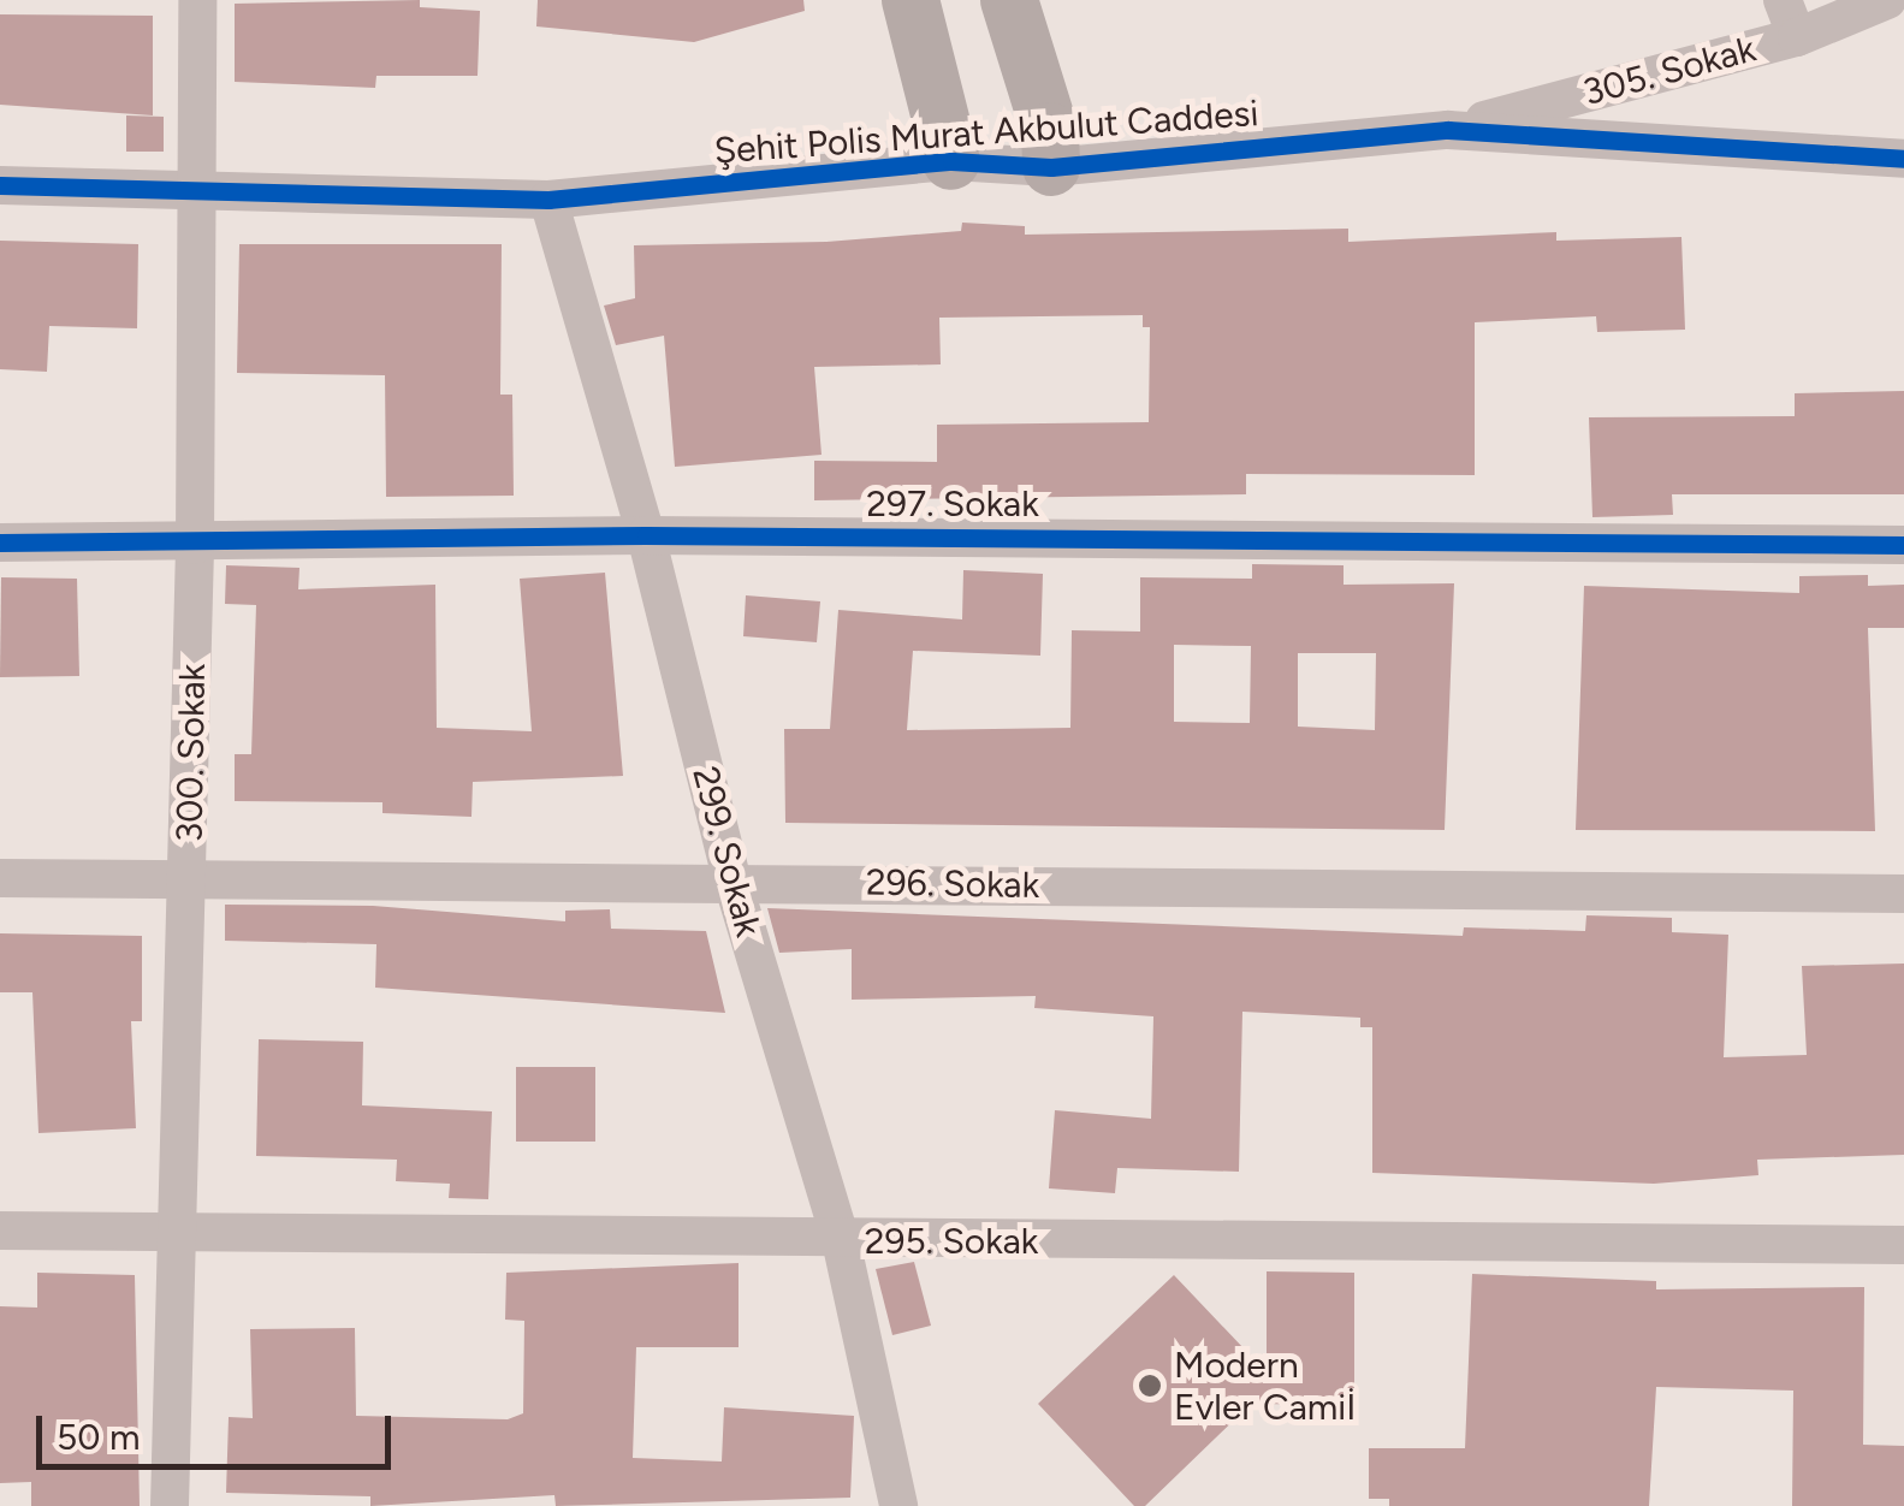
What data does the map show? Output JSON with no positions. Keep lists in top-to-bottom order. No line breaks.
{"streets":{"street":["305. Sokak","Şehit Polis Murat Akbulut Caddesi","297. Sokak","300. Sokak","299. Sokak","296. Sokak","295. Sokak"]},"crossings":[["305. Sokak","Şehit Polis Murat Akbulut Caddesi"],["Şehit Polis Murat Akbulut Caddesi","300. Sokak"],["Şehit Polis Murat Akbulut Caddesi","299. Sokak"],["297. Sokak","300. Sokak"],["297. Sokak","299. Sokak"],["300. Sokak","296. Sokak"],["300. Sokak","295. Sokak"],["299. Sokak","296. Sokak"],["299. Sokak","295. Sokak"]],"places":["Modern Evler Camiİ"],"scale_bar":"50 m"}
